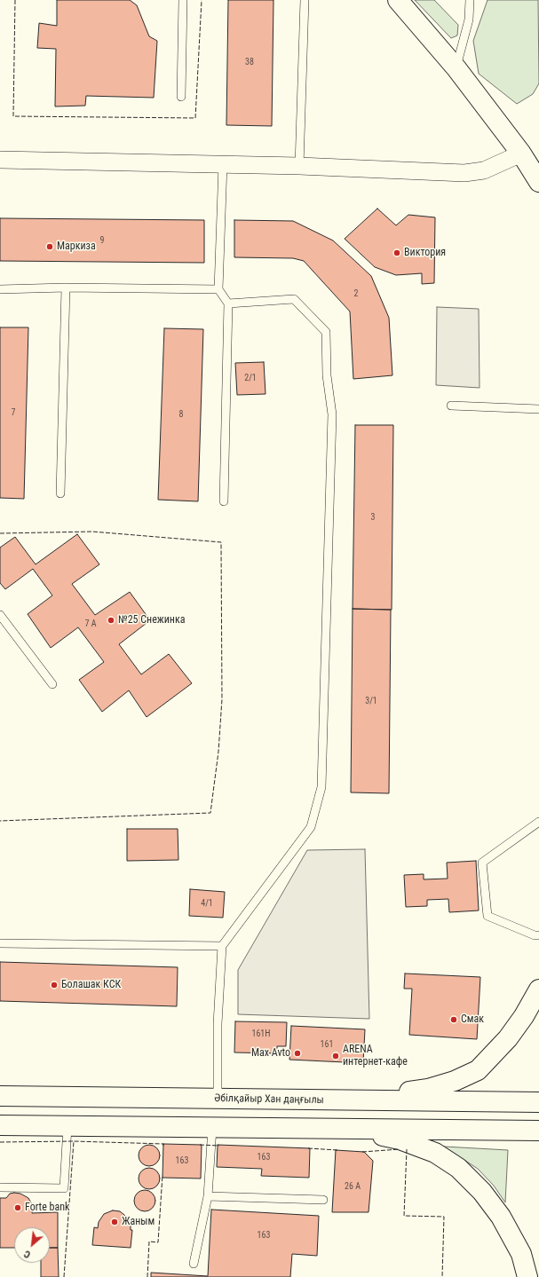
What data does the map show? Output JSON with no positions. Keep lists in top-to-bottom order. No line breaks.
{"streets":{"main road":["Әбілқайыр Хан даңғылы"]},"places":["Маркиза","Виктория","№25 Снежинка","Болашак КСК","Смак","Max Avto","ARENA интернет-кафе","Forte bank","Жаным"],"house_numbers":["38","9","2","2/1","7","8","3","7 А","3/1","4/1","161Н","161","163","163","26 А","163"],"north":"bottom left"}
